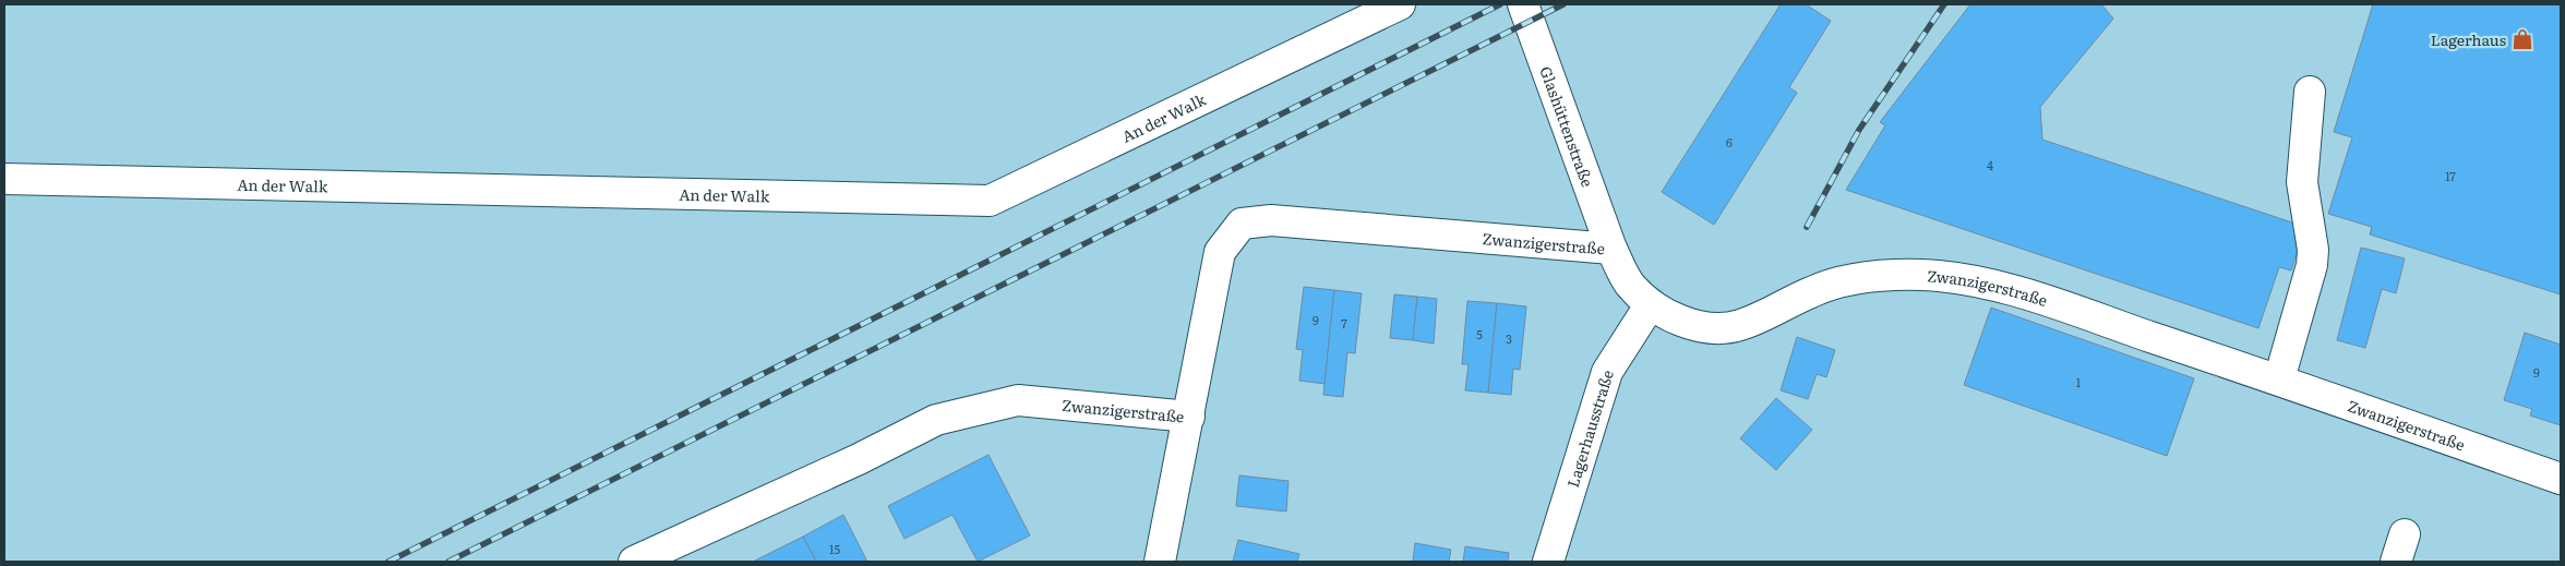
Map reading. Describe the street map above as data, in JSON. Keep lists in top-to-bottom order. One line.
{"streets":{"street":["An der Walk","Glashüttenstraße","Zwanzigerstraße","Lagerhausstraße"]},"crossings":[["Glashüttenstraße","Zwanzigerstraße"],["Zwanzigerstraße","Lagerhausstraße"]],"places":{"shop":["Lagerhaus"]},"house_numbers":["6","4","17","9","7","5","3","9","1","15"]}
